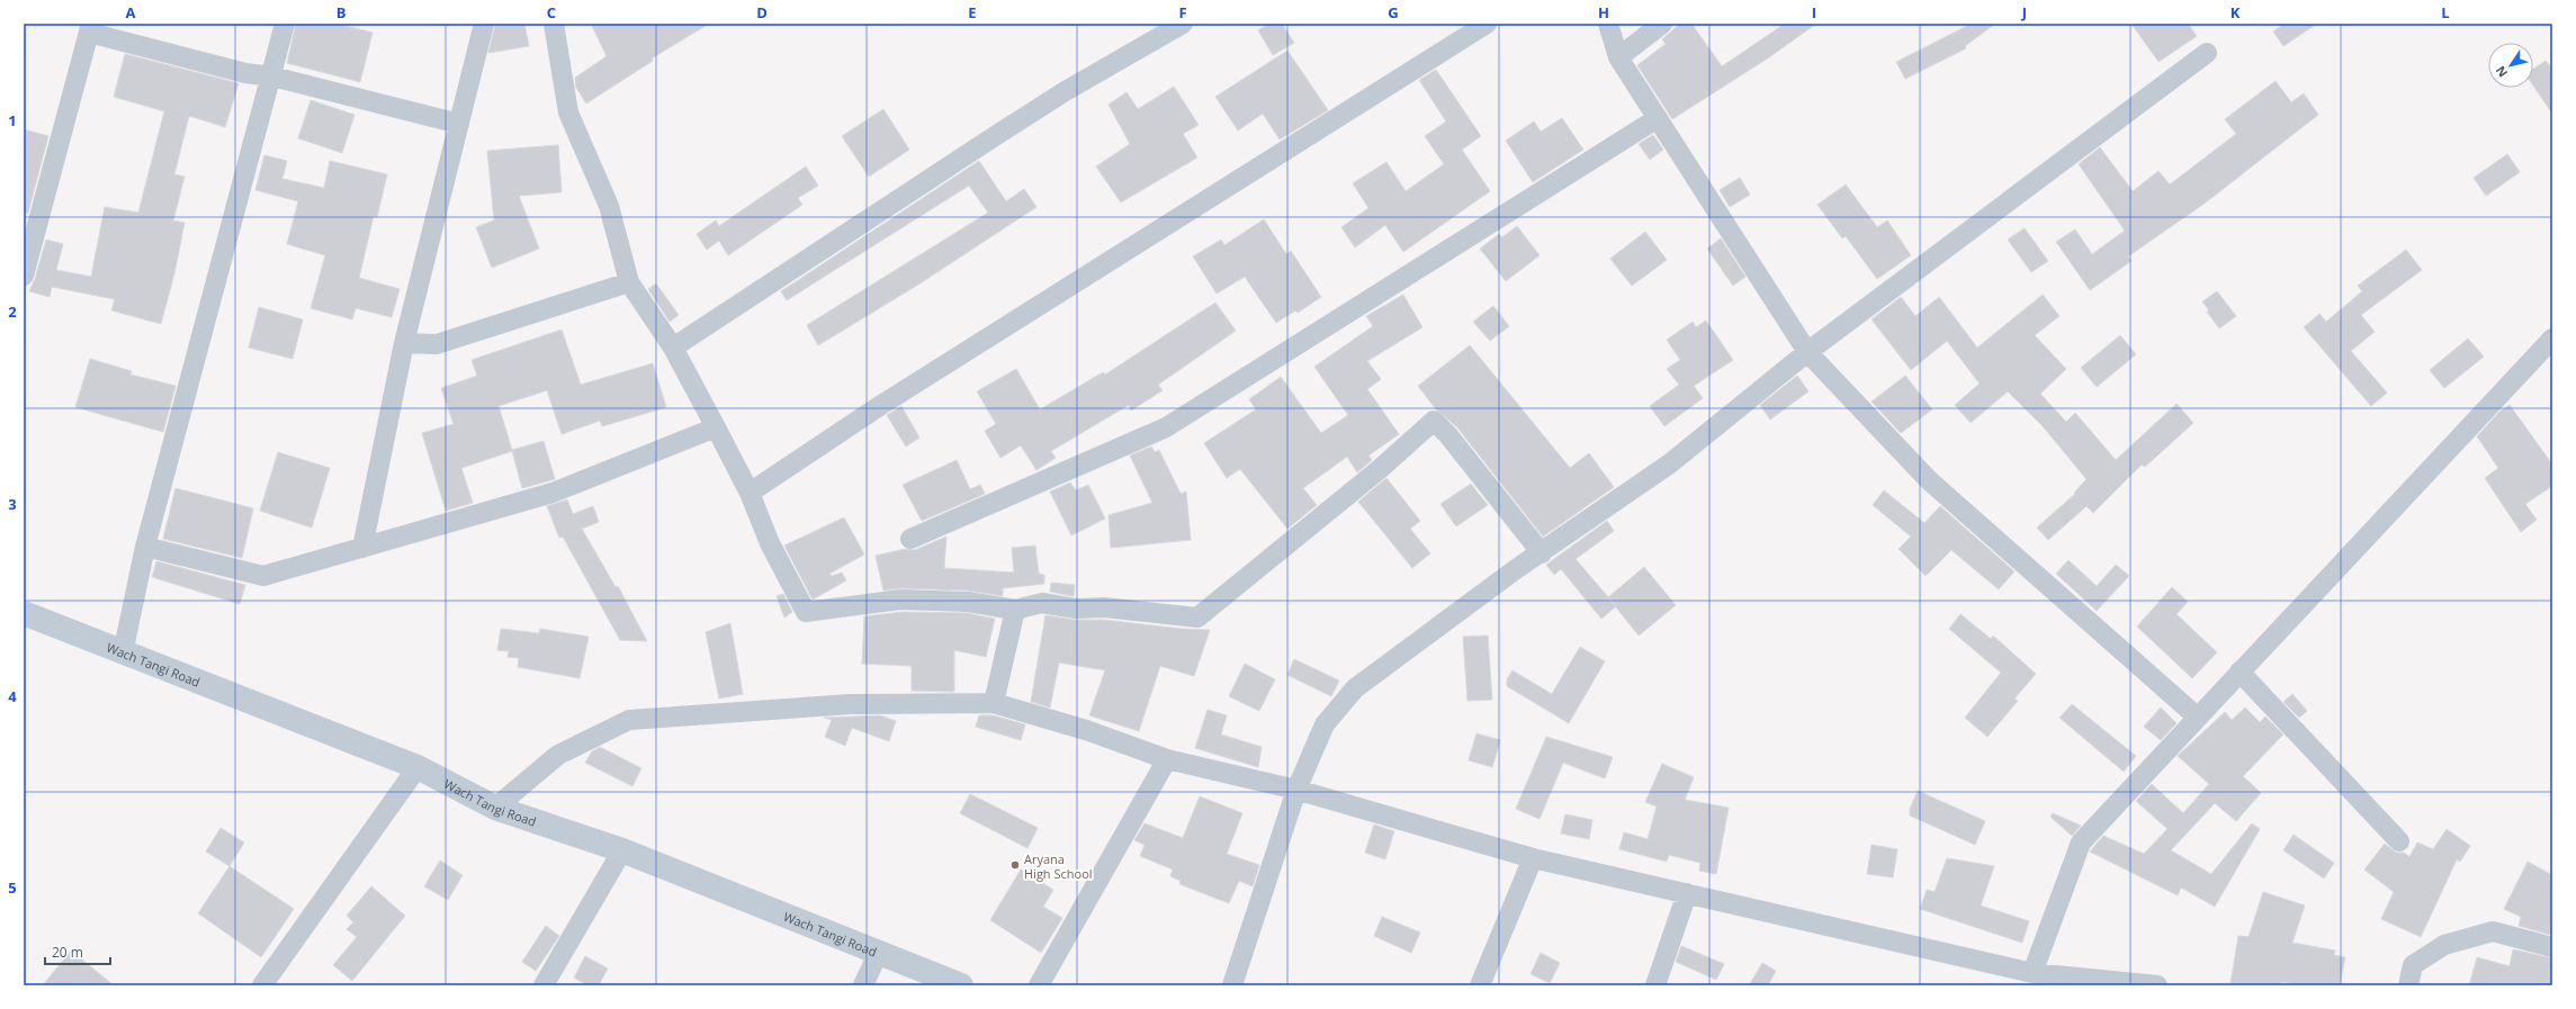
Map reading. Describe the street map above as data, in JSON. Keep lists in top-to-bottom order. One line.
{"streets":{"main road":["Wach Tangi Road"]},"places":["Aryana High School"],"scale_bar":"20 m","north":"bottom left","grid":{"columns":["A","B","C","D","E","F","G","H","I","J","K","L"],"rows":["1","2","3","4","5"]}}
